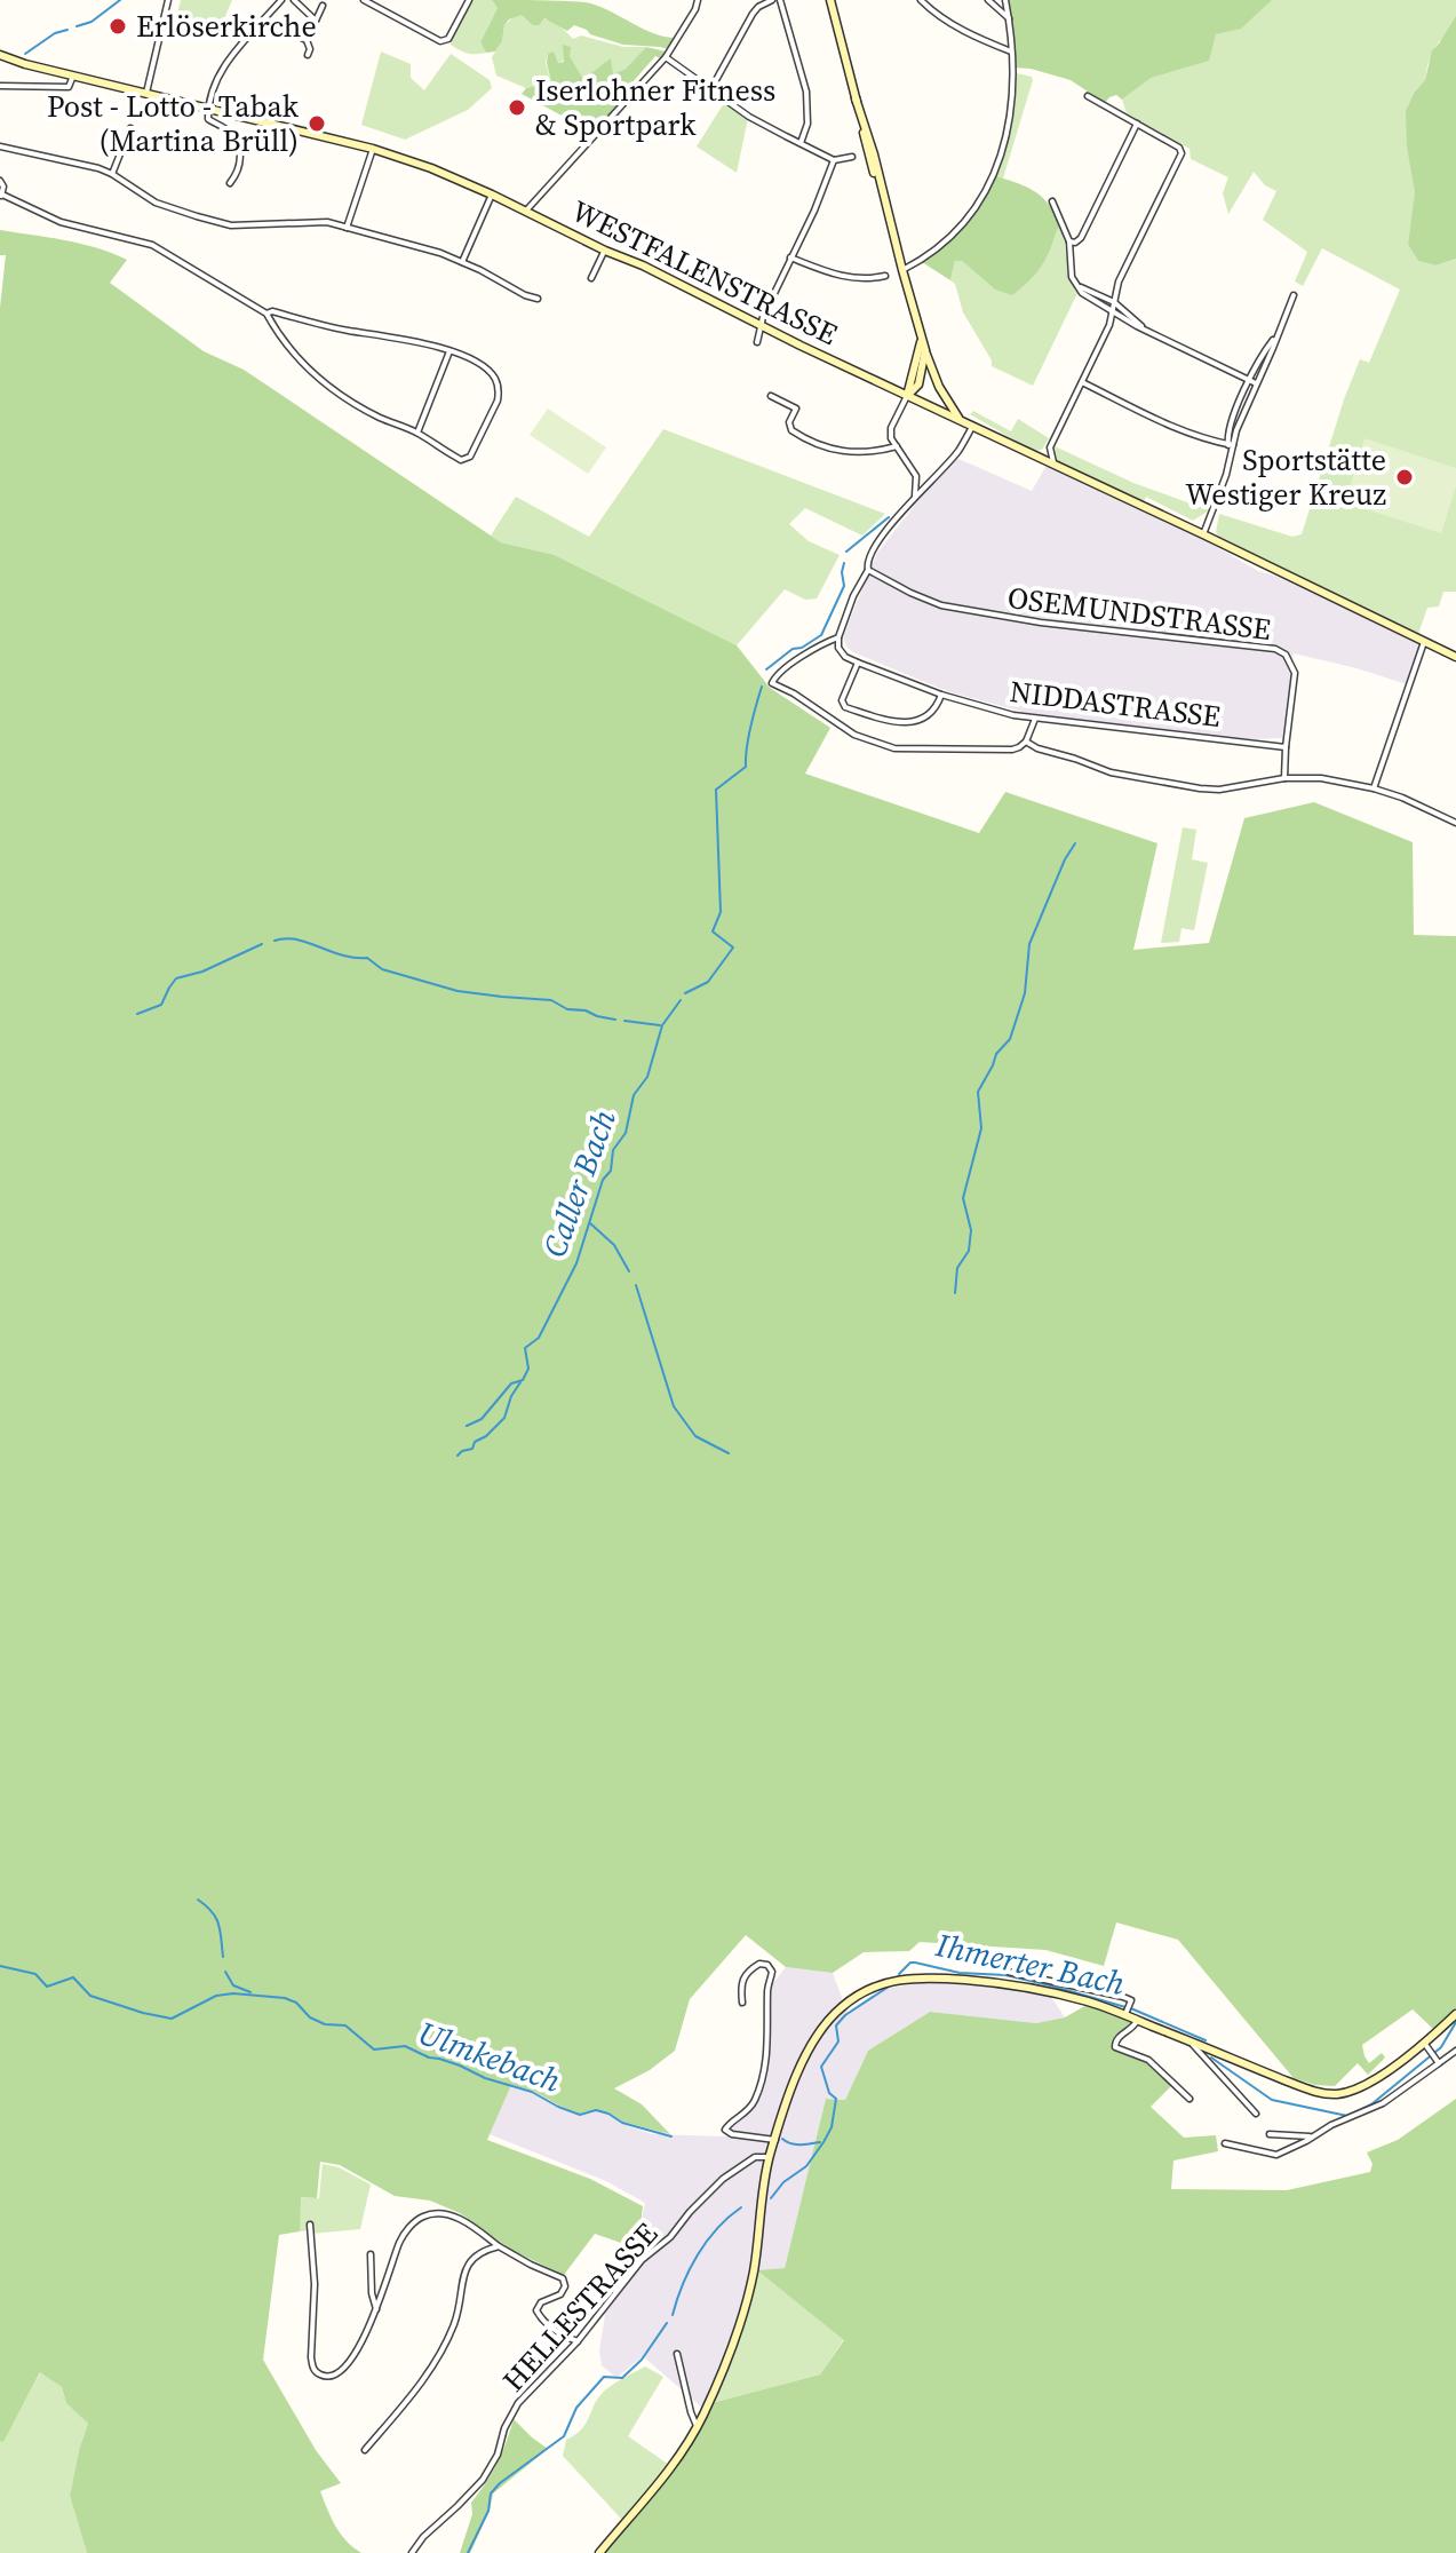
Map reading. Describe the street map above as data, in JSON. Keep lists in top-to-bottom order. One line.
{"streets":{"main road":["WESTFALENSTRASSE"],"street":["OSEMUNDSTRASSE","NIDDASTRASSE","HELLESTRASSE"]},"crossings":[["OSEMUNDSTRASSE","NIDDASTRASSE"]],"water":["Caller Bach","Ihmerter Bach","Ulmkebach"],"places":["Erlöserkirche","Iserlohner Fitness & Sportpark","Post - Lotto - Tabak (Martina Brüll)","Sportstätte Westiger Kreuz"]}
